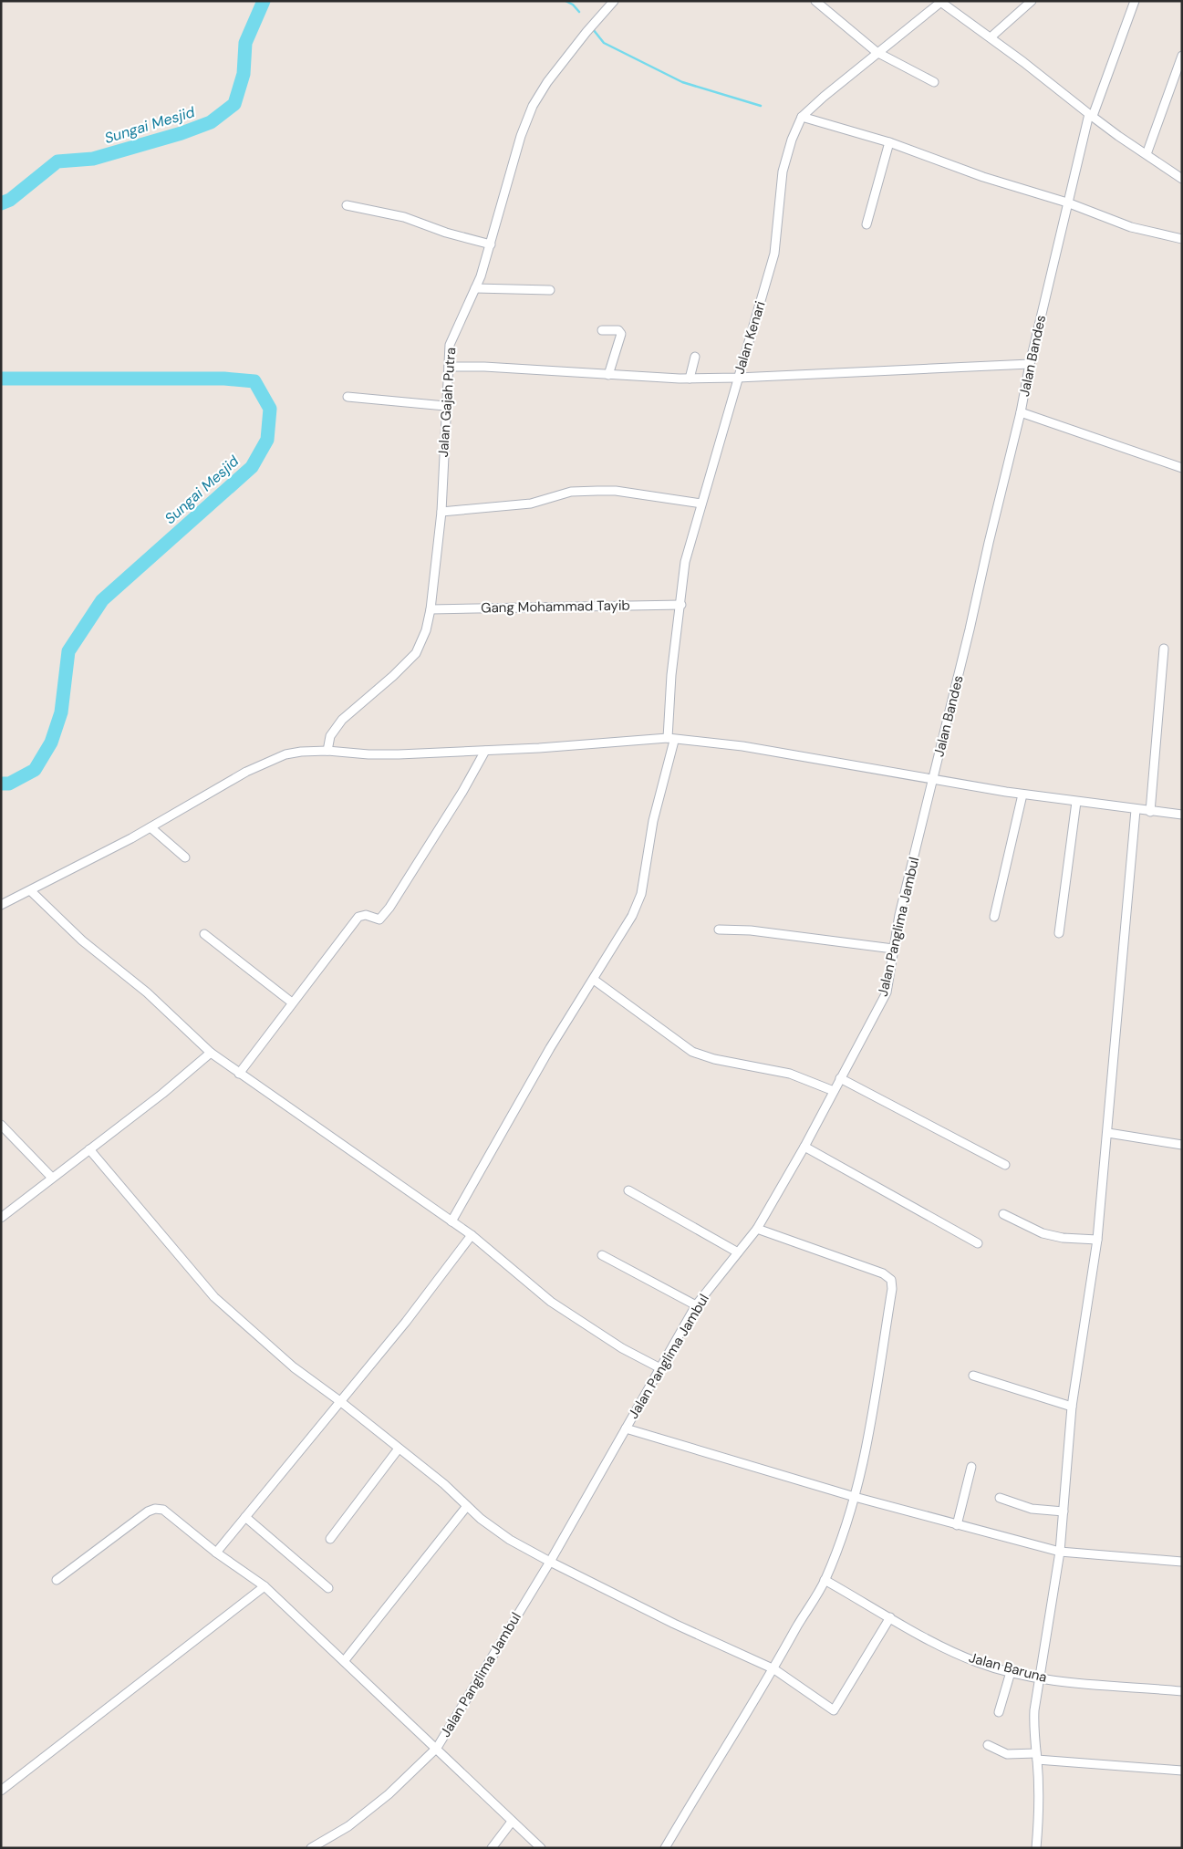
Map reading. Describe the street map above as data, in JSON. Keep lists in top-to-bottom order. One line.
{"streets":{"street":["Jalan Kenari","Jalan Bandes","Jalan Gajah Putra","Gang Mohammad Tayib","Jalan Panglima Jambul","Jalan Baruna"]},"crossings":[["Jalan Kenari","Gang Mohammad Tayib"],["Jalan Bandes","Jalan Panglima Jambul"],["Jalan Gajah Putra","Gang Mohammad Tayib"]],"water":["Sungai Mesjid"]}
